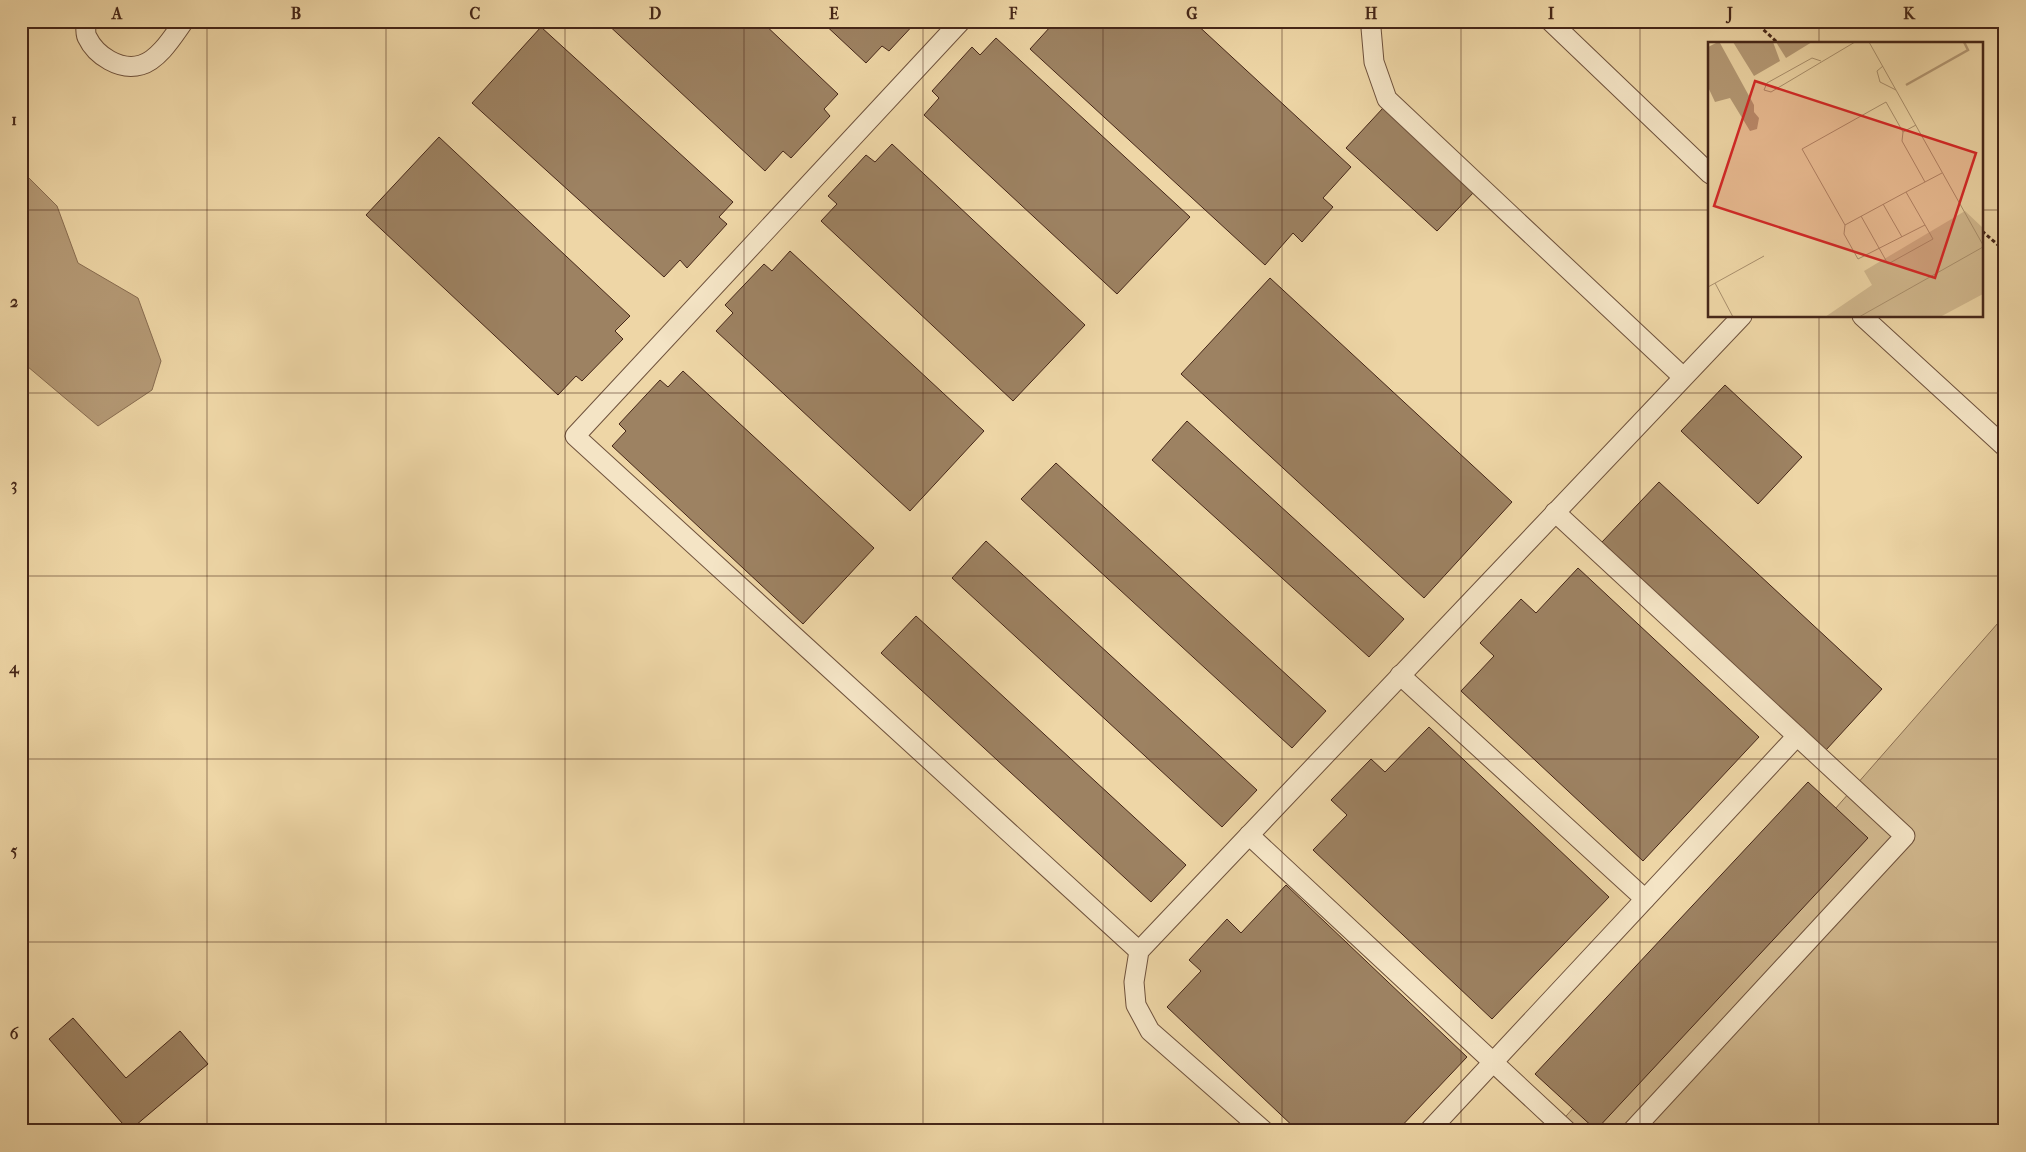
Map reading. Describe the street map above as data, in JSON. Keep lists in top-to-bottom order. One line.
{"grid":{"columns":["A","B","C","D","E","F","G","H","I","J","K"],"rows":["1","2","3","4","5","6"]}}
